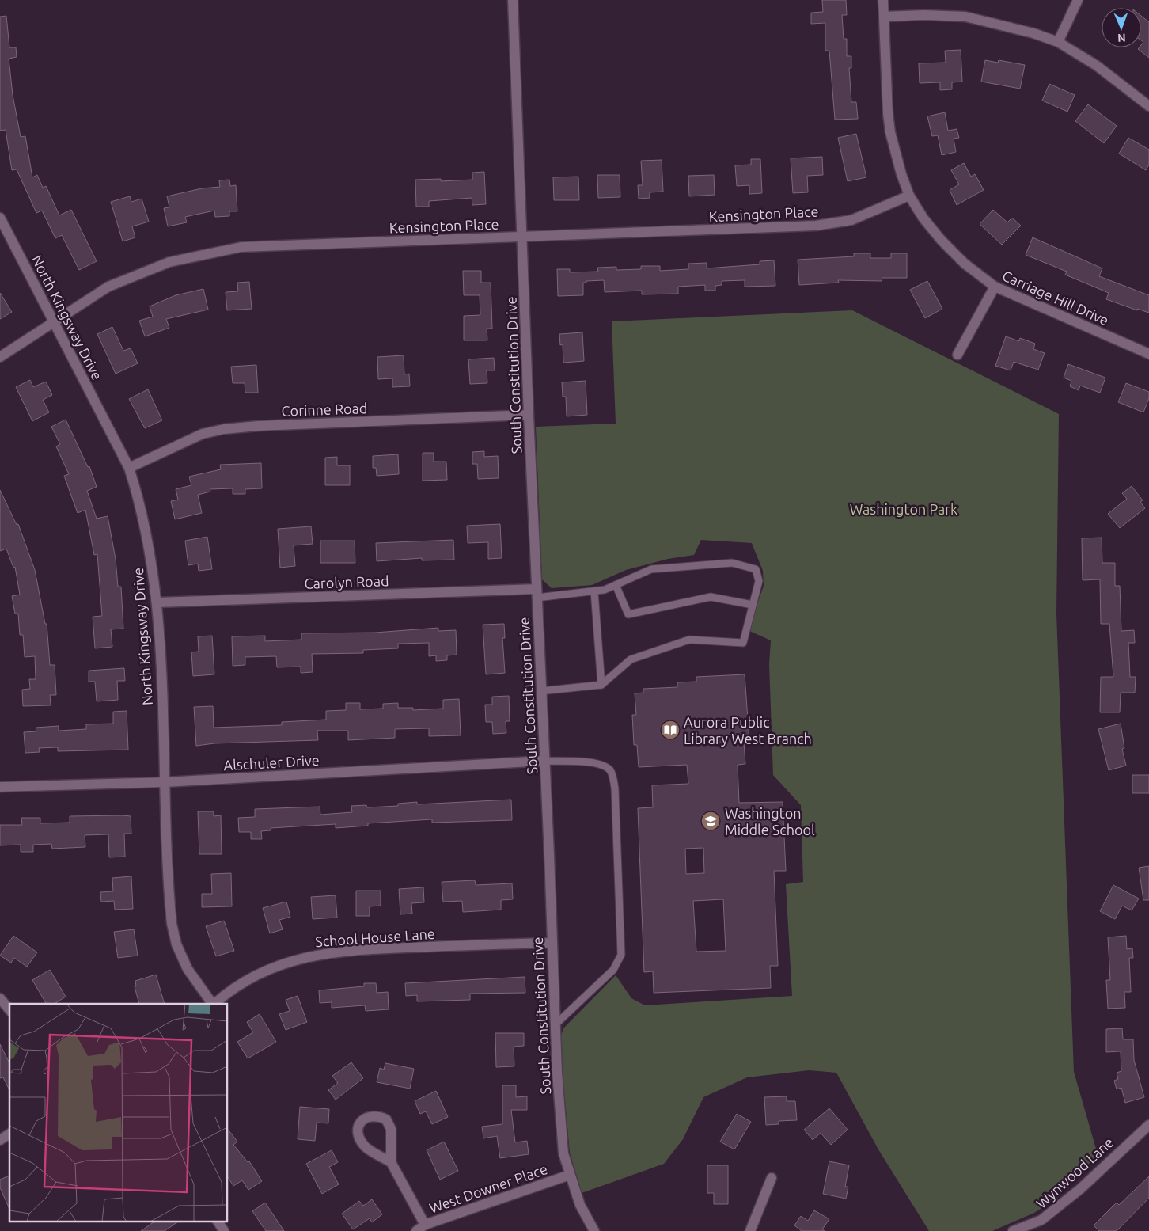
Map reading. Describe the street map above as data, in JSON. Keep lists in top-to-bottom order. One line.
{"streets":{"street":["Kensington Place","Carriage Hill Drive","North Kingsway Drive","South Constitution Drive","Corinne Road","Carolyn Road","Alschuler Drive","School House Lane","Wynwood Lane","West Downer Place"]},"crossings":[["Kensington Place","Carriage Hill Drive"],["Kensington Place","North Kingsway Drive"],["Kensington Place","South Constitution Drive"],["North Kingsway Drive","Corinne Road"],["North Kingsway Drive","Carolyn Road"],["North Kingsway Drive","Alschuler Drive"],["South Constitution Drive","Corinne Road"],["South Constitution Drive","Carolyn Road"],["South Constitution Drive","Alschuler Drive"],["South Constitution Drive","School House Lane"],["South Constitution Drive","West Downer Place"]],"parks":["Washington Park"],"places":{"library":["Aurora Public Library West Branch"],"school or university":["Washington Middle School"]},"north":"bottom"}
